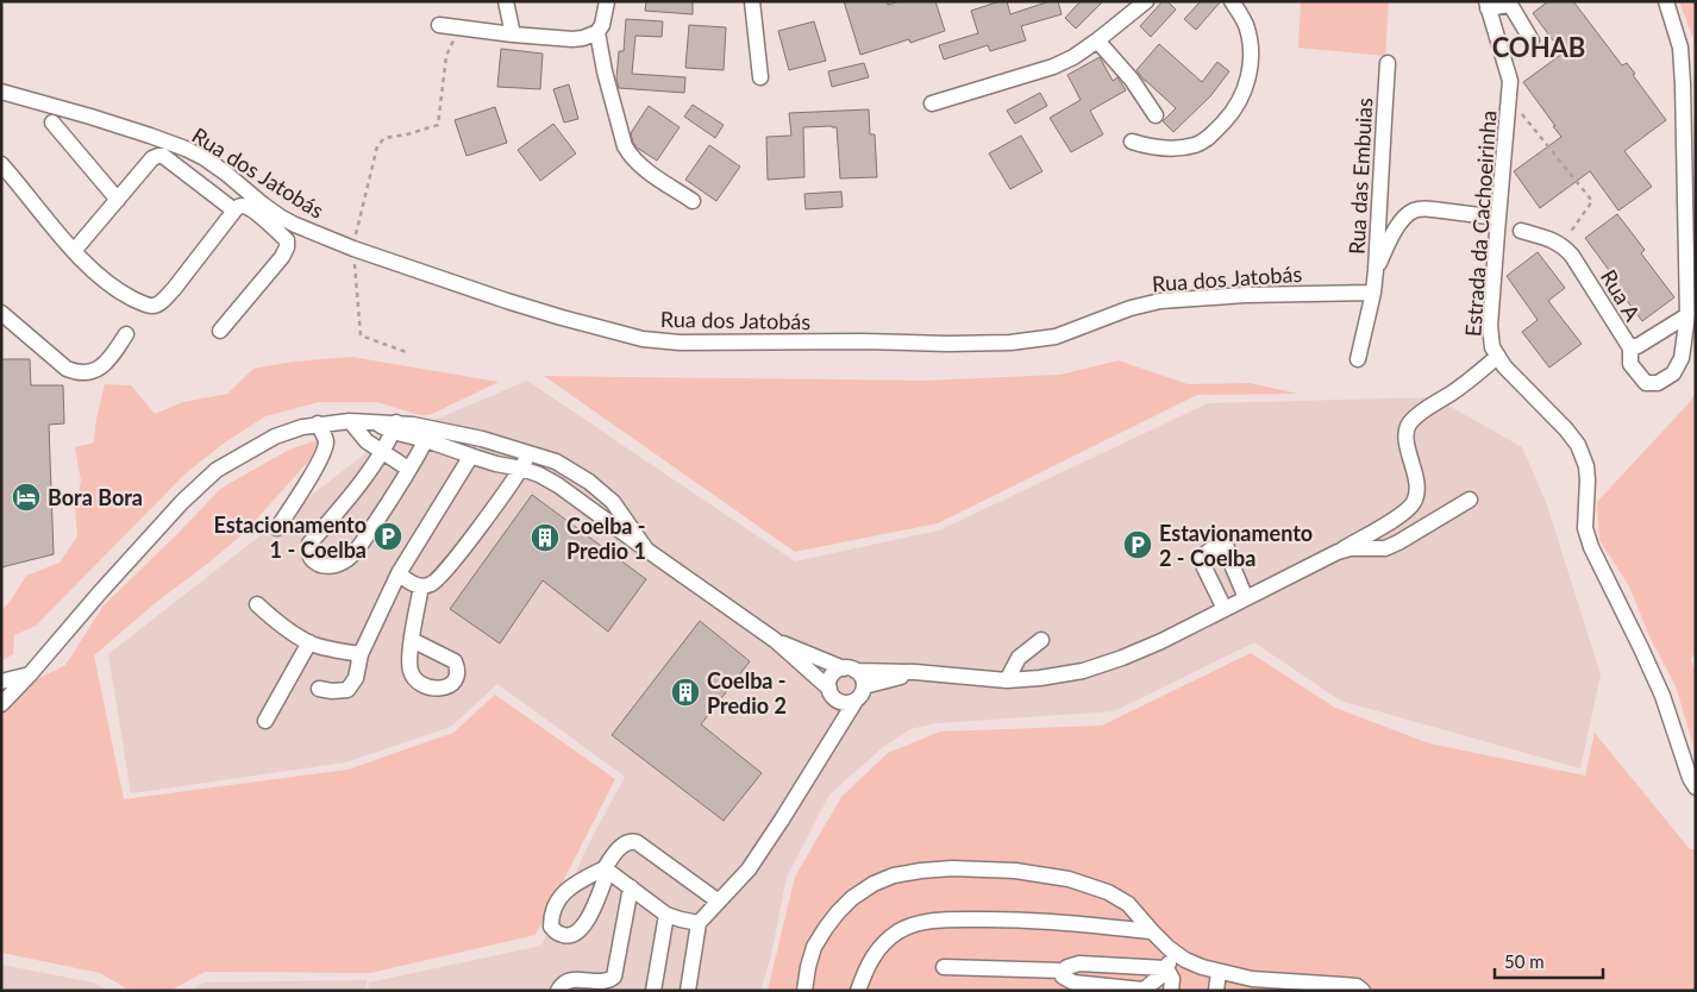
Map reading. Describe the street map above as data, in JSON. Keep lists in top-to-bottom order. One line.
{"streets":{"street":["Rua dos Jatobás","Rua das Embuias","Estrada da Cachoeirinha","Rua A"]},"crossings":[["Rua dos Jatobás","Rua das Embuias"]],"districts":["COHAB"],"places":{"hotel":["Bora Bora"],"parking":["Estacionamento 1 - Coelba","Estavionamento 2 - Coelba"],"building":["Coelba - Predio 1","Coelba - Predio 2"]},"scale_bar":"50 m"}
